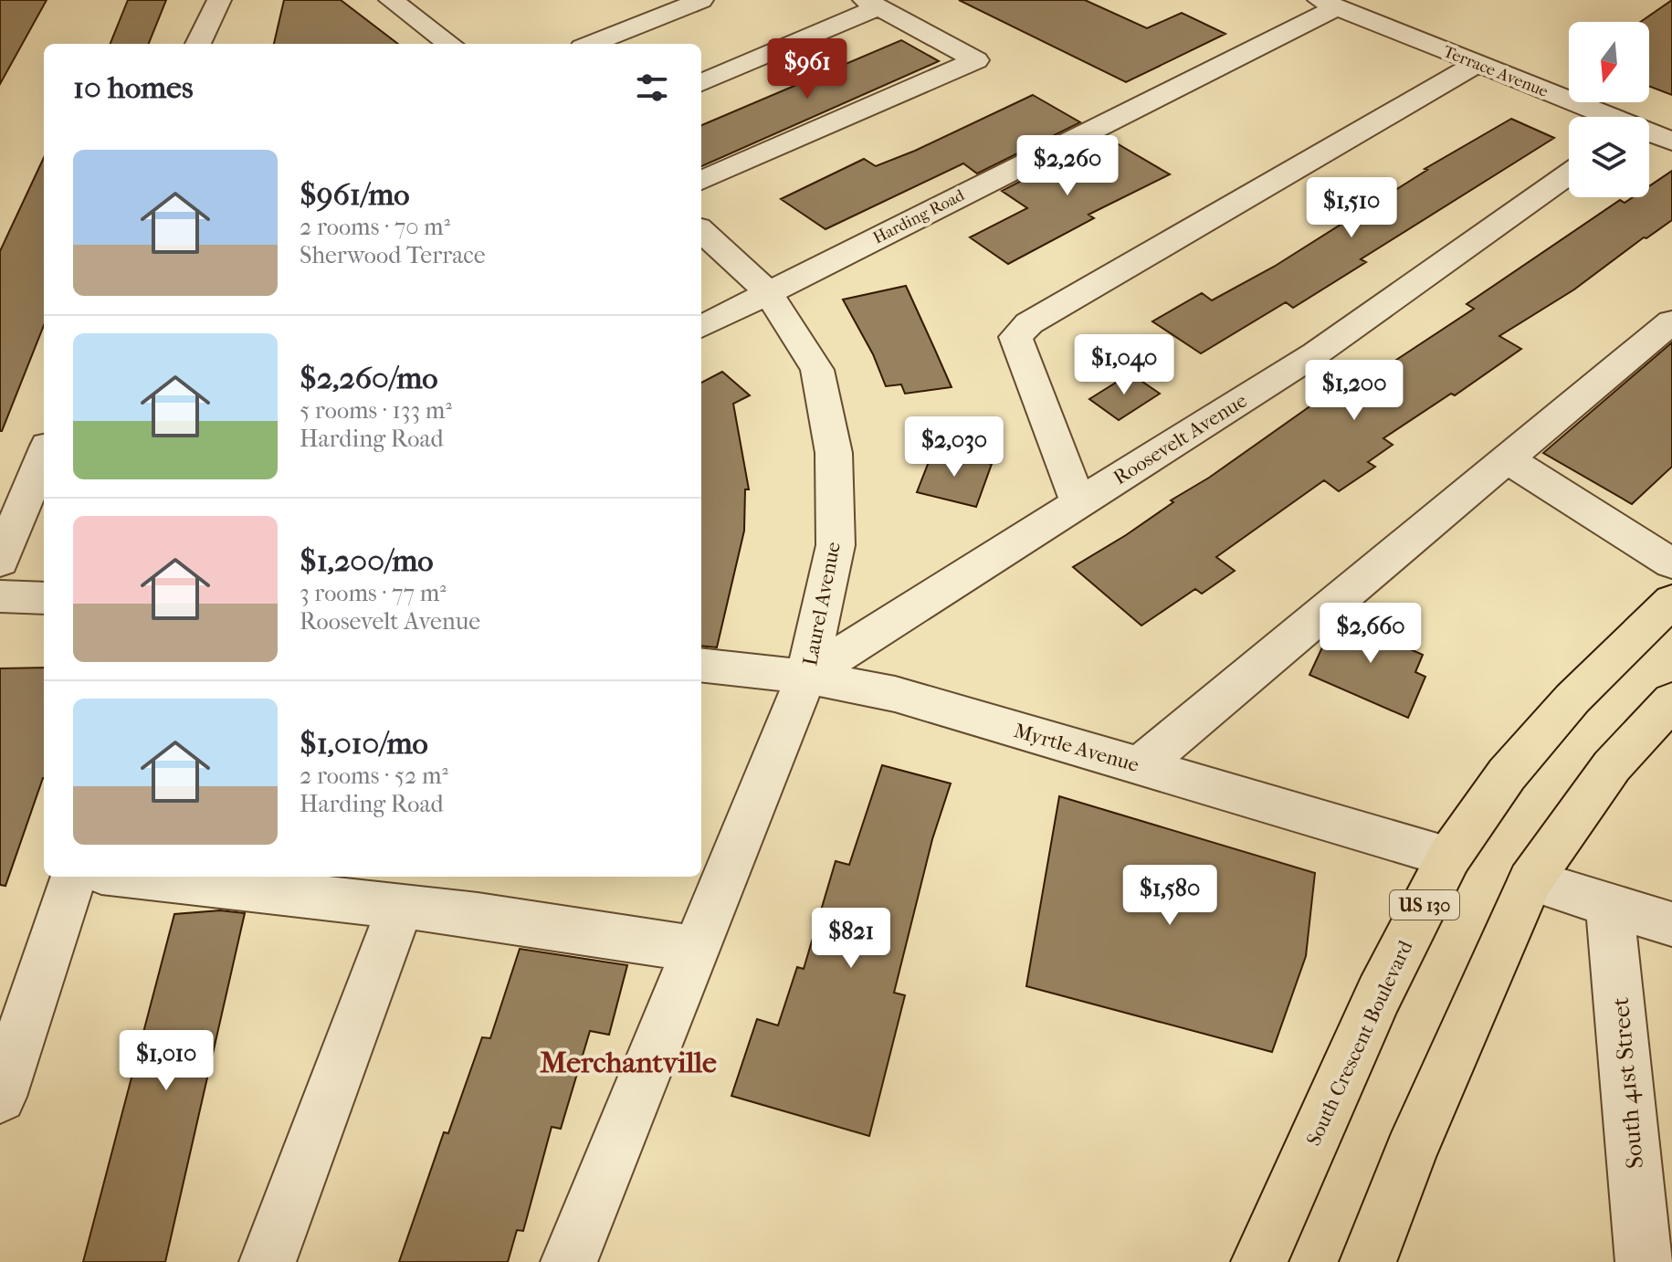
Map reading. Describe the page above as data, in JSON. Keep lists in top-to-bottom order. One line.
{"streets":{"highway":["US 130","South Crescent Boulevard"],"street":["Terrace Avenue","Harding Road","Roosevelt Avenue","Laurel Avenue","Myrtle Avenue","South 41st Street"]},"crossings":[["Terrace Avenue","Harding Road"],["Harding Road","Laurel Avenue"],["Roosevelt Avenue","Laurel Avenue"],["Roosevelt Avenue","Myrtle Avenue"],["Laurel Avenue","Myrtle Avenue"],["Myrtle Avenue","South Crescent Boulevard"]],"districts":["Merchantville"],"north":"bottom","page":{"price":["$961","$2,260","$1,510","$1,040","$1,200","$2,030","$2,660","$1,580","$821","$1,010"],"heading":"10 homes","list":[{"name":"$961/mo","note":"2 rooms · 70 m² · Sherwood Terrace"},{"name":"$2,260/mo","note":"5 rooms · 133 m² · Harding Road"},{"name":"$1,200/mo","note":"3 rooms · 77 m² · Roosevelt Avenue"},{"name":"$1,010/mo","note":"2 rooms · 52 m² · Harding Road"}]}}
